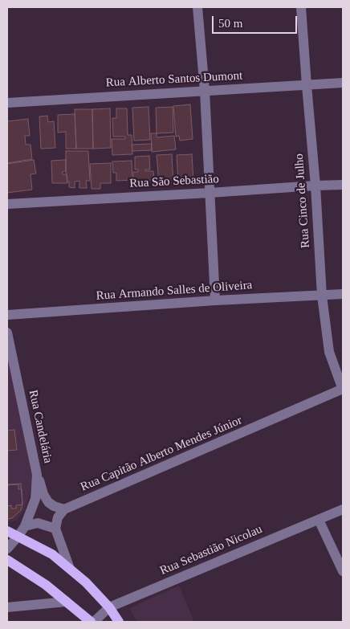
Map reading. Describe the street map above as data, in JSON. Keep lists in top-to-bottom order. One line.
{"streets":{"street":["Rua Alberto Santos Dumont","Rua São Sebastião","Rua Cinco de Julho","Rua Armando Salles de Oliveira","Rua Candelária","Rua Capitão Alberto Mendes Júnior","Rua Sebastião Nicolau"]},"crossings":[["Rua Alberto Santos Dumont","Rua Cinco de Julho"],["Rua São Sebastião","Rua Cinco de Julho"],["Rua Cinco de Julho","Rua Armando Salles de Oliveira"],["Rua Cinco de Julho","Rua Capitão Alberto Mendes Júnior"]],"scale_bar":"50 m"}
